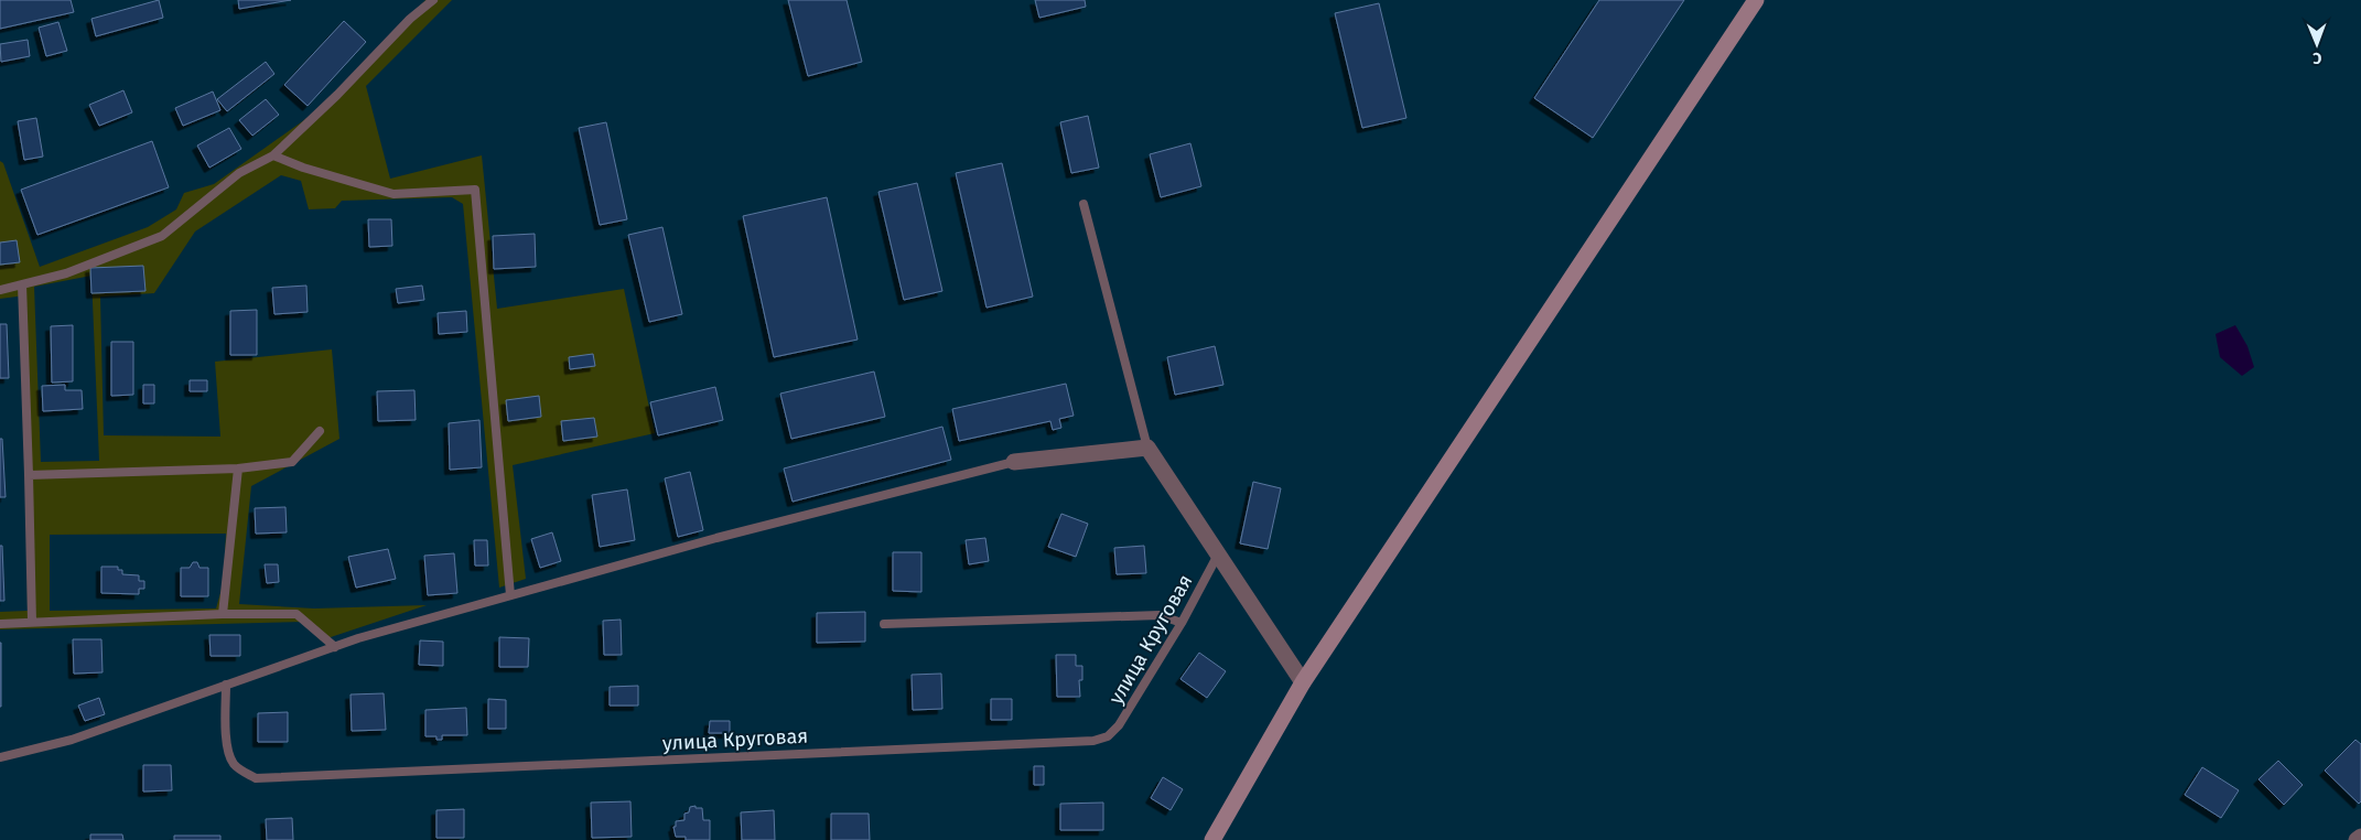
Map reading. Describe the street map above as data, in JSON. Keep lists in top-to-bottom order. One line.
{"streets":{"lane":["улица Круговая"]},"north":"bottom"}
